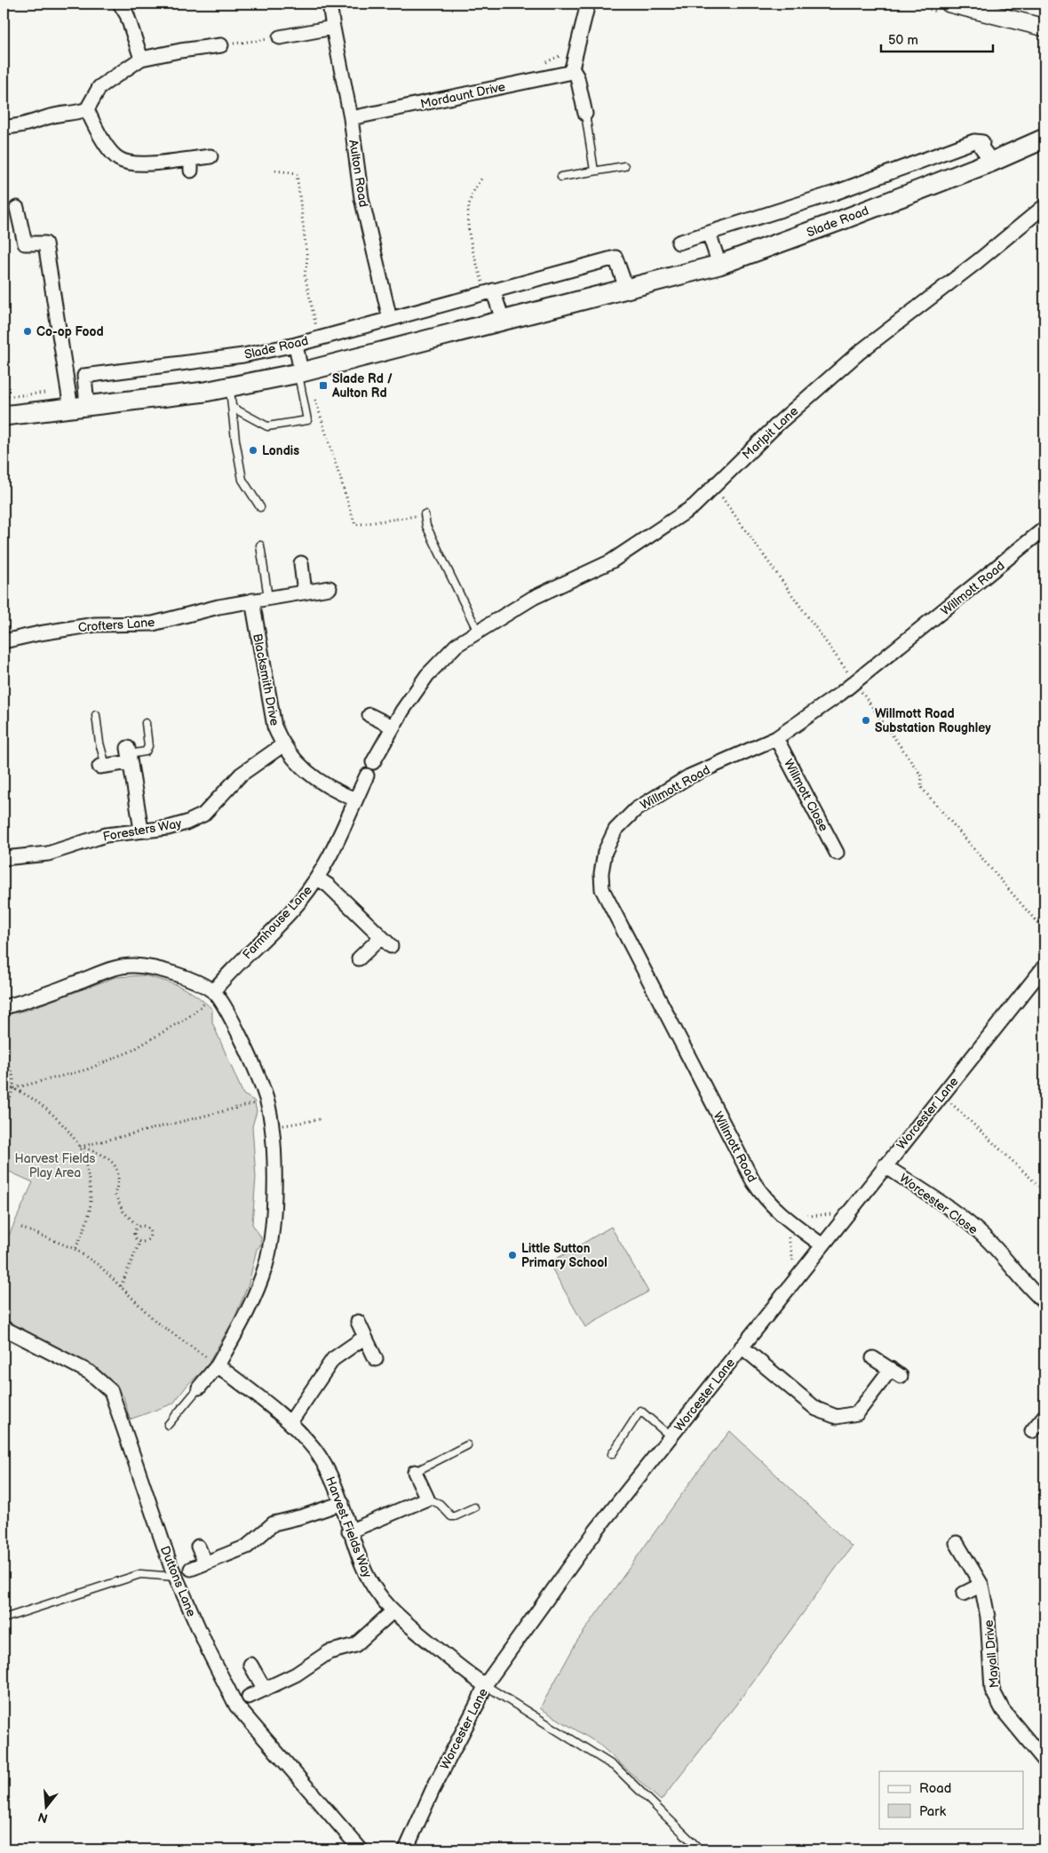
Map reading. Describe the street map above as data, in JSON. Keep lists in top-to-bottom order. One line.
{"streets":{"main road":["Slade Road"],"street":["Mordaunt Drive","Aulton Road","Marlpit Lane","Willmott Road","Crofters Lane","Blacksmith Drive","Willmott Close","Foresters Way","Farmhouse Lane","Worcester Lane","Worcester Close","Harvest Fields Way","Duttons Lane","Mayall Drive"]},"crossings":[["Mordaunt Drive","Aulton Road"],["Aulton Road","Slade Road"],["Willmott Road","Willmott Close"],["Willmott Road","Worcester Lane"],["Crofters Lane","Blacksmith Drive"],["Blacksmith Drive","Foresters Way"],["Blacksmith Drive","Farmhouse Lane"],["Worcester Lane","Worcester Close"],["Worcester Lane","Harvest Fields Way"]],"parks":["Harvest Fields Play Area"],"places":{"other":["Co-op Food","Londis","Willmott Road Substation Roughley","Little Sutton Primary School"],"transit":["Slade Rd / Aulton Rd"]},"legend":["Road","Park"],"scale_bar":"50 m","north":"bottom"}
